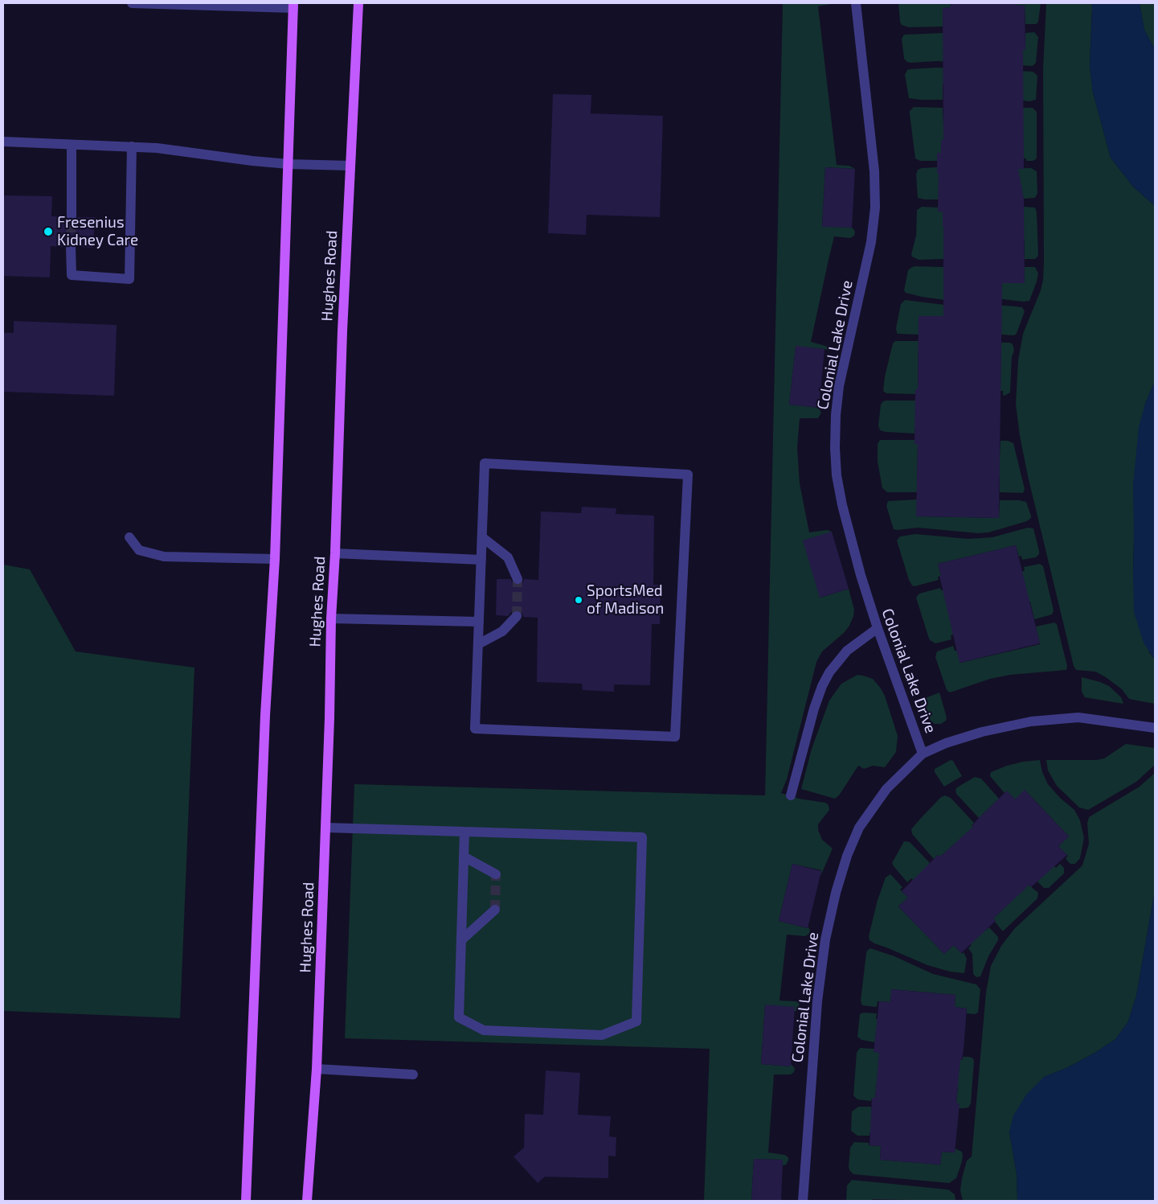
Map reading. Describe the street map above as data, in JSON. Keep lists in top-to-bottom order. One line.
{"streets":{"main road":["Hughes Road"],"lane":["Colonial Lake Drive"]},"places":["Fresenius Kidney Care","SportsMed of Madison"]}
